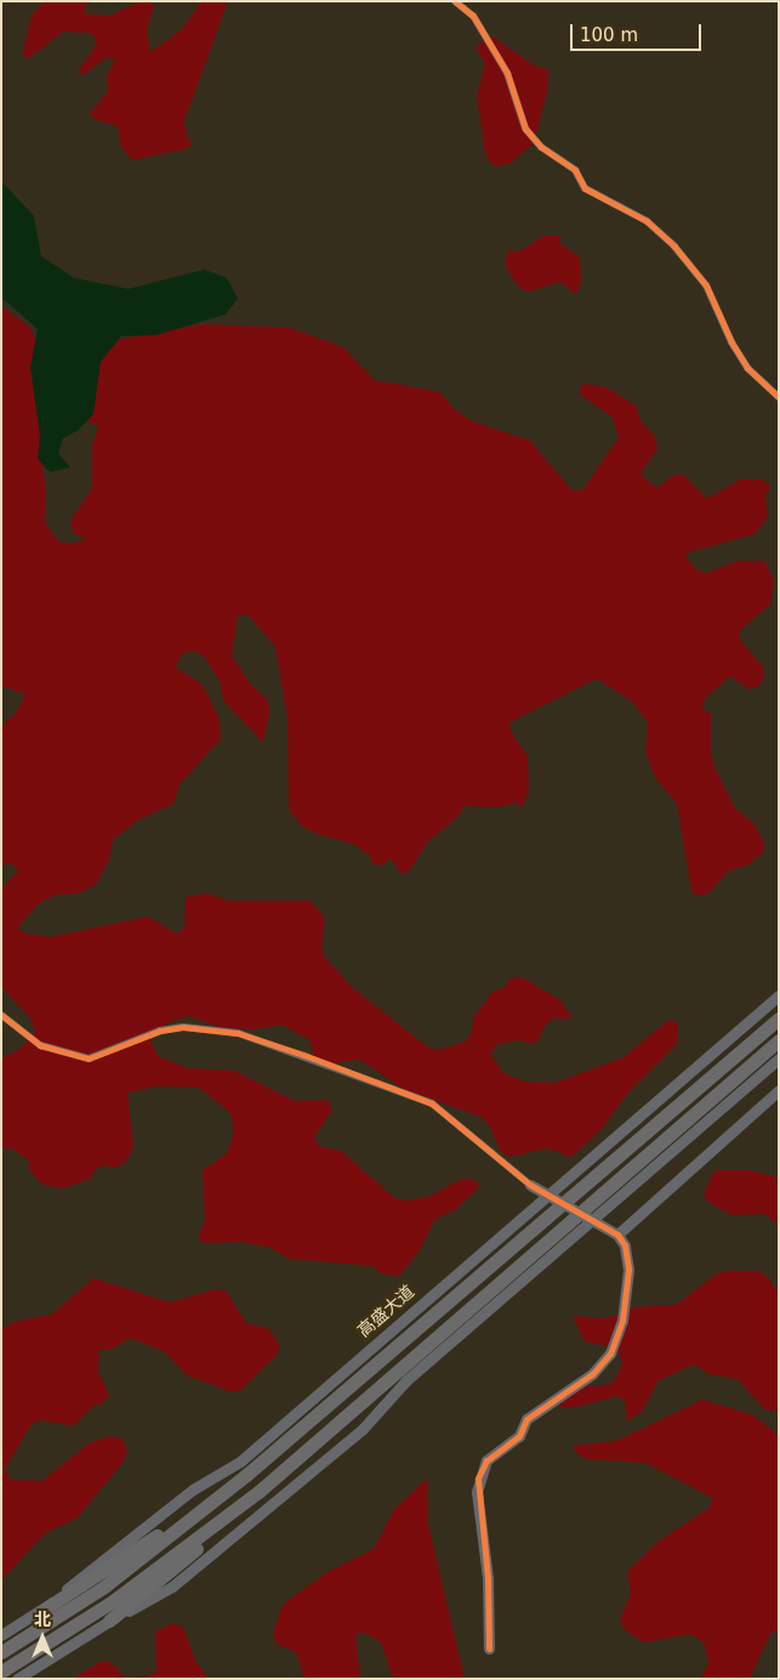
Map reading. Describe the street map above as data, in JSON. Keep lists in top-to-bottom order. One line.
{"streets":{"highway":["高盛大道"]},"scale_bar":"100 m","north":"top"}
